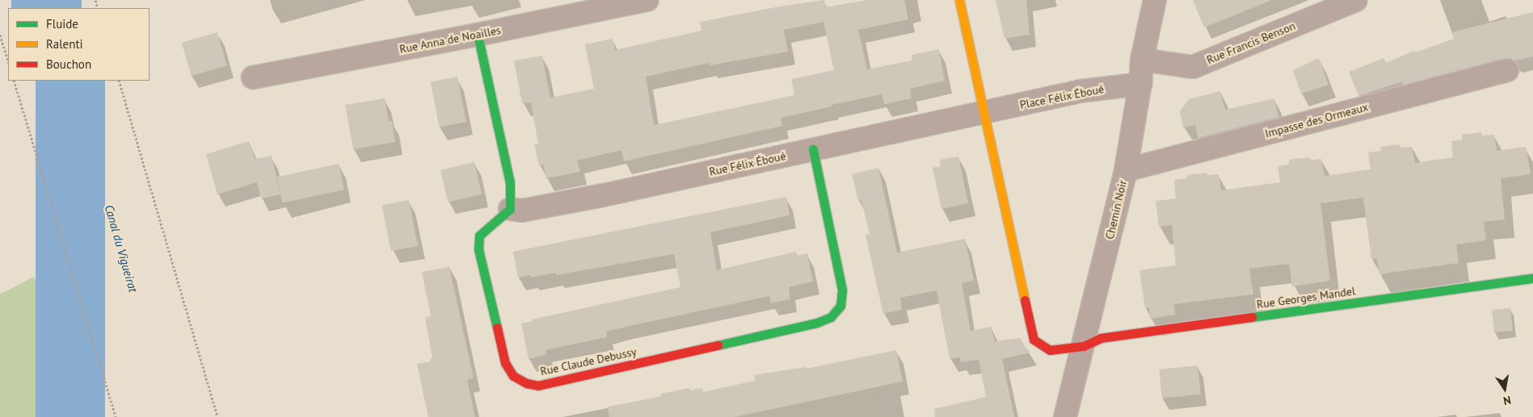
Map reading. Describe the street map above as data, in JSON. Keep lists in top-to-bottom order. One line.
{"streets":{"street":["Rue Anna de Noailles","Rue Francis Benson","Place Félix Éboué","Impasse des Ormeaux","Rue Félix Éboué","Chemin Noir","Rue Georges Mandel","Rue Claude Debussy"]},"crossings":[["Rue Francis Benson","Chemin Noir"],["Place Félix Éboué","Rue Félix Éboué"],["Place Félix Éboué","Chemin Noir"],["Place Félix Éboué","Rue Georges Mandel"],["Impasse des Ormeaux","Chemin Noir"],["Rue Félix Éboué","Rue Georges Mandel"],["Rue Félix Éboué","Rue Claude Debussy"],["Chemin Noir","Rue Georges Mandel"]],"water":["Canal du Vigueirat"],"legend":["Fluide","Ralenti","Bouchon"],"north":"bottom"}
